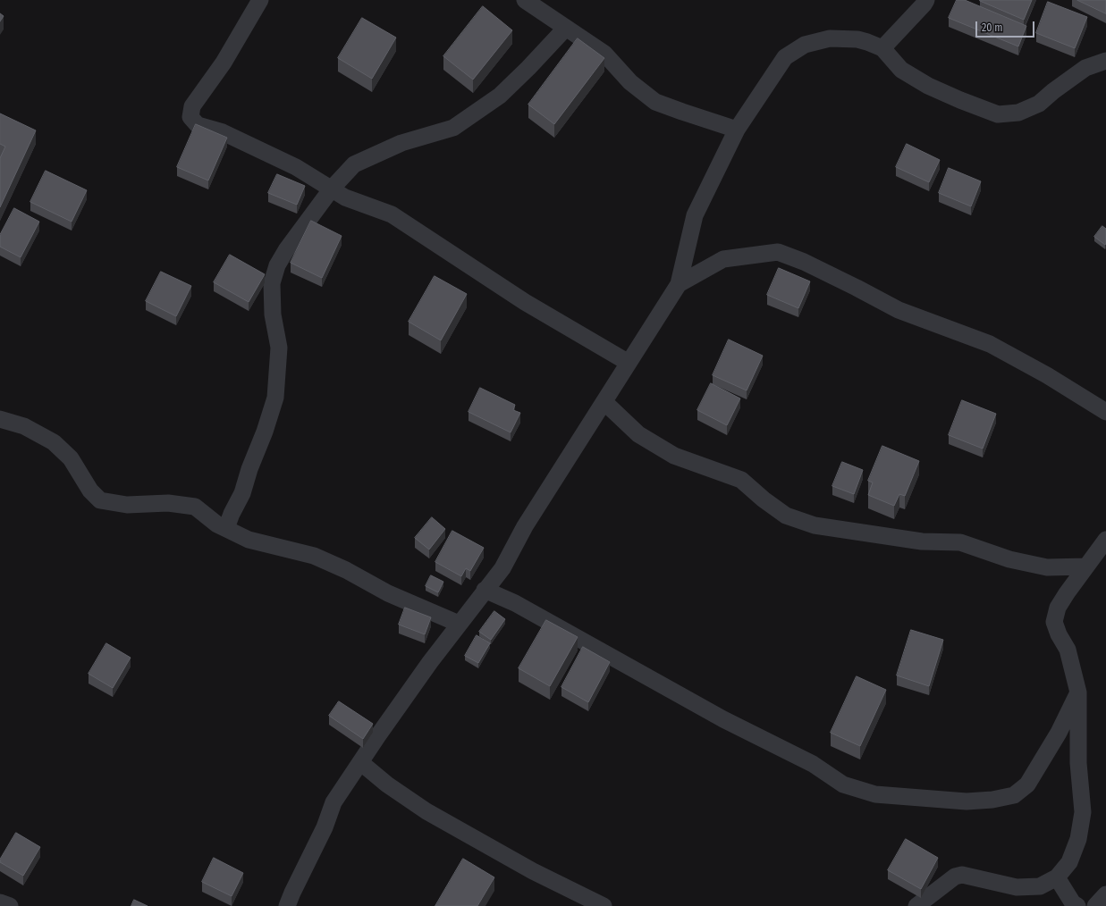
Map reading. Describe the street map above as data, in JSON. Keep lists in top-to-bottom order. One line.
{"scale_bar":"20 m"}
